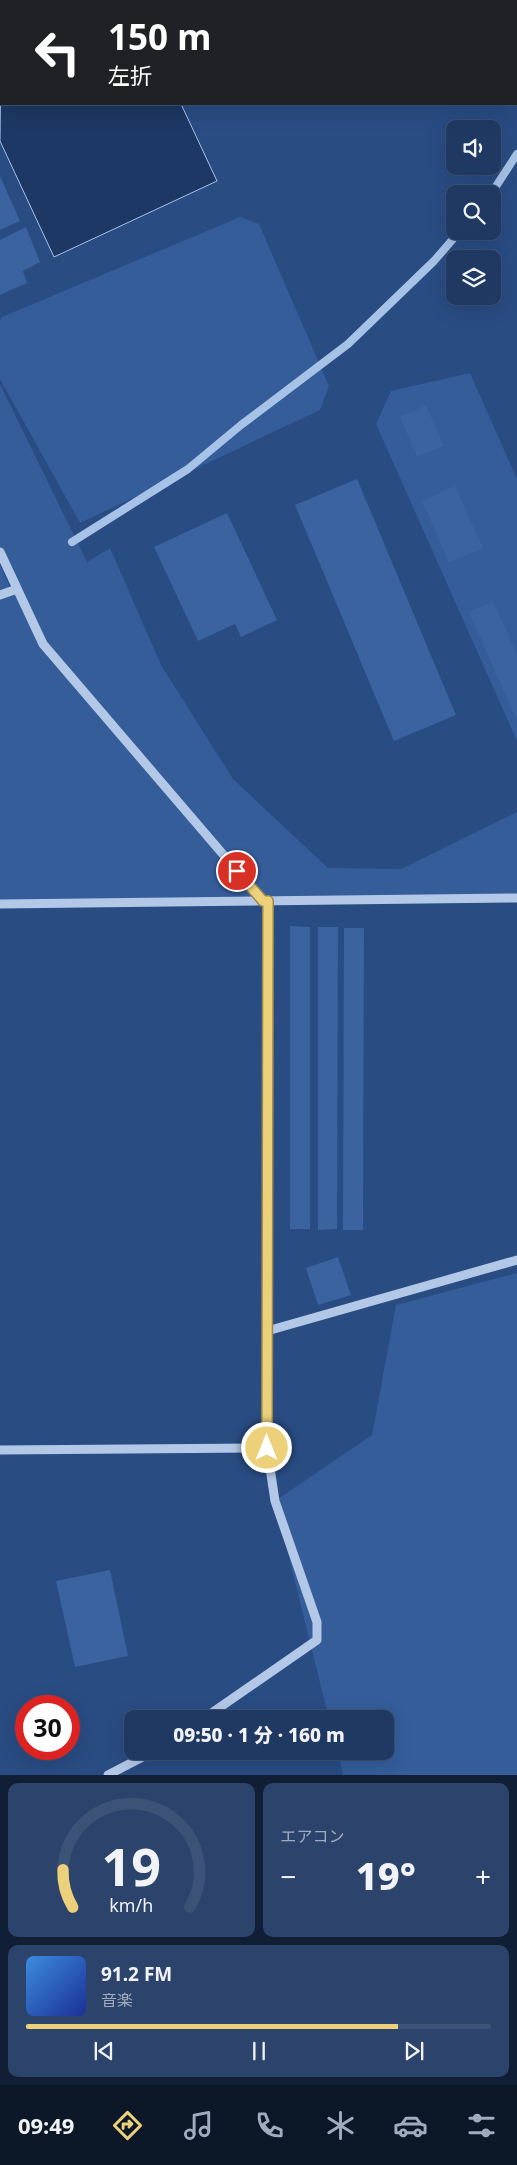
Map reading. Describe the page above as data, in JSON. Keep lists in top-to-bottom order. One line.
{"page":{"turn":["150 m","左折"],"limit":"30","trip":"09:50 · 1 分 · 160 m","tile":"エアコン","heat":["−","19°","+"],"song":["91.2 FM","音楽"],"tabs":"09:49","gauge":["19","km/h"]}}
